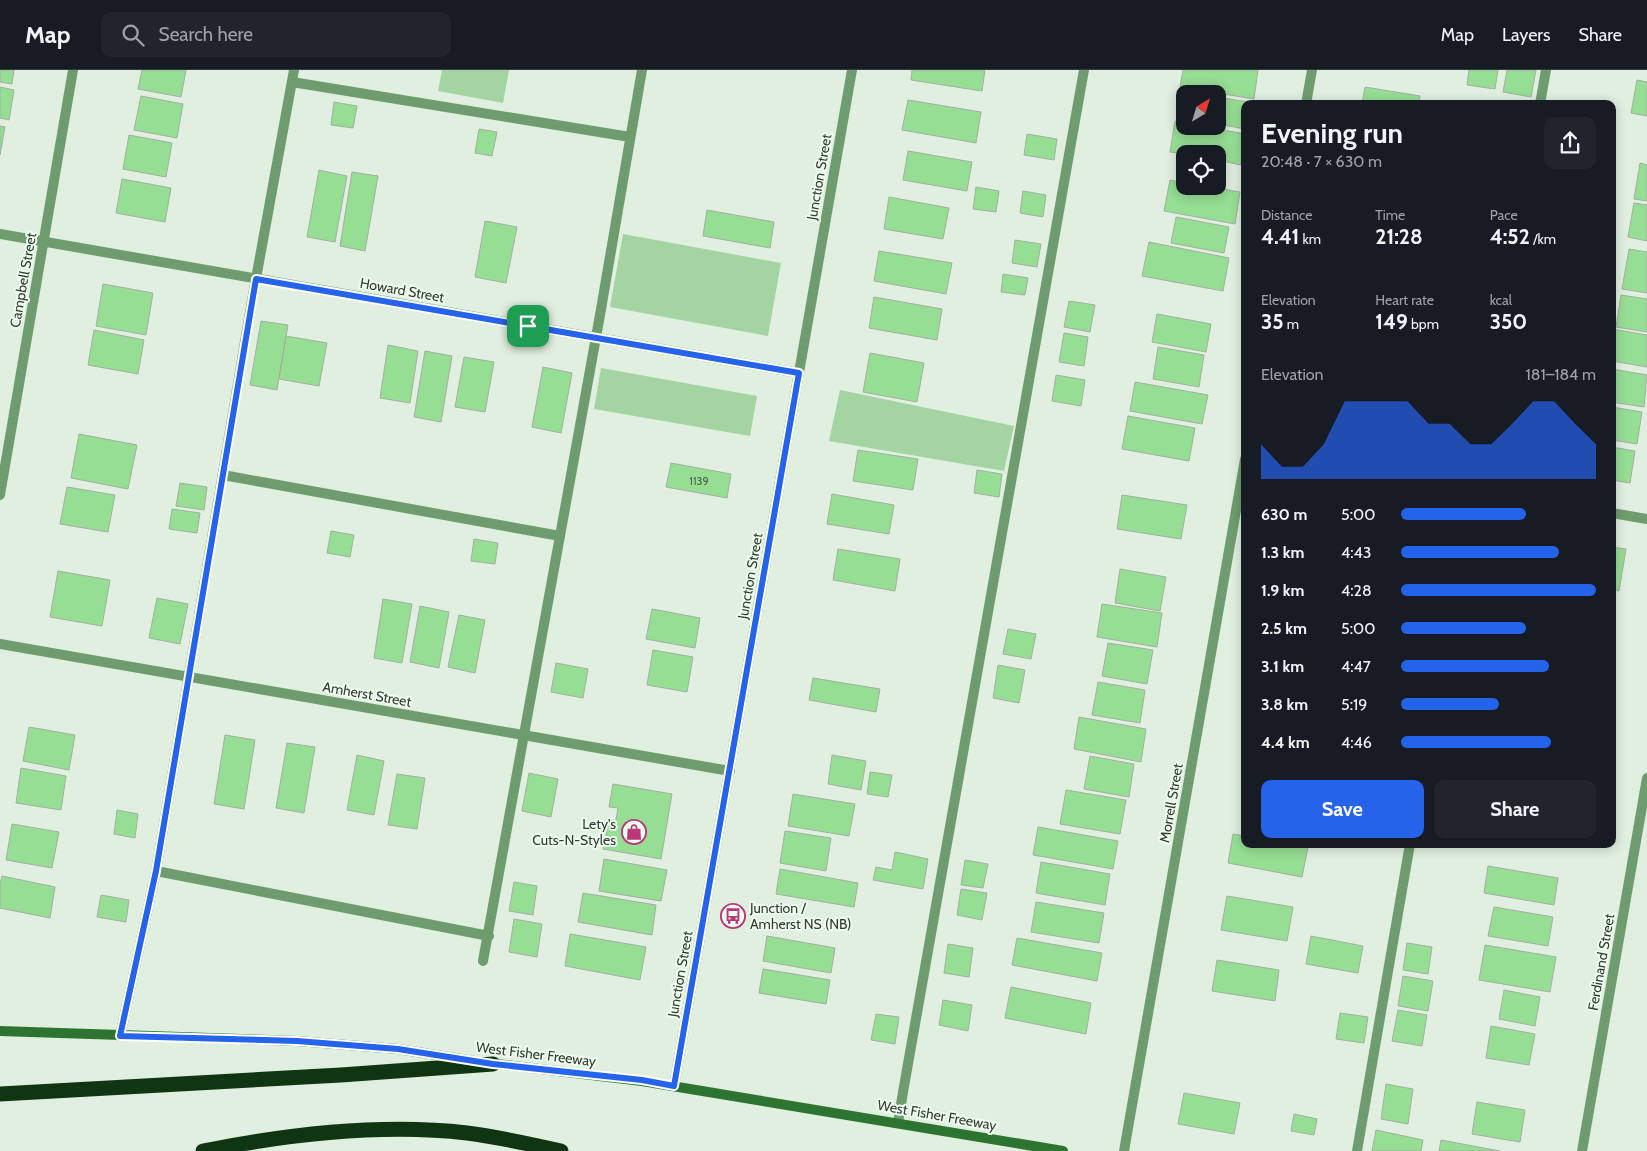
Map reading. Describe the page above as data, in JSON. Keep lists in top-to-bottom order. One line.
{"streets":{"main road":["West Fisher Freeway"],"street":["Junction Street","Campbell Street","Howard Street","Amherst Street","Morrell Street","Ferdinand Street"]},"crossings":[["Junction Street","Howard Street"],["Junction Street","Amherst Street"],["Junction Street","West Fisher Freeway"],["Campbell Street","Howard Street"]],"places":{"shop":["Lety's Cuts-N-Styles"],"bus stop":["Junction / Amherst NS (NB)"]},"house_numbers":["1139"],"north":"top right","page":{"header":"Map","search":"Search here","nav":["Map","Layers","Share"],"heading":["Evening run","20:48 · 7 × 630 m"],"stats":[["Distance","4.41 km"],["Time","21:28"],["Pace","4:52 /km"],["Elevation","35 m"],["Heart rate","149 bpm"],["kcal","350"]],"chart":["Elevation","181–184 m"],"list":[{"name":"630 m","note":"5:00"},{"name":"1.3 km","note":"4:43"},{"name":"1.9 km","note":"4:28"},{"name":"2.5 km","note":"5:00"},{"name":"3.1 km","note":"4:47"},{"name":"3.8 km","note":"5:19"},{"name":"4.4 km","note":"4:46"}],"buttons":["Save","Share"]}}
